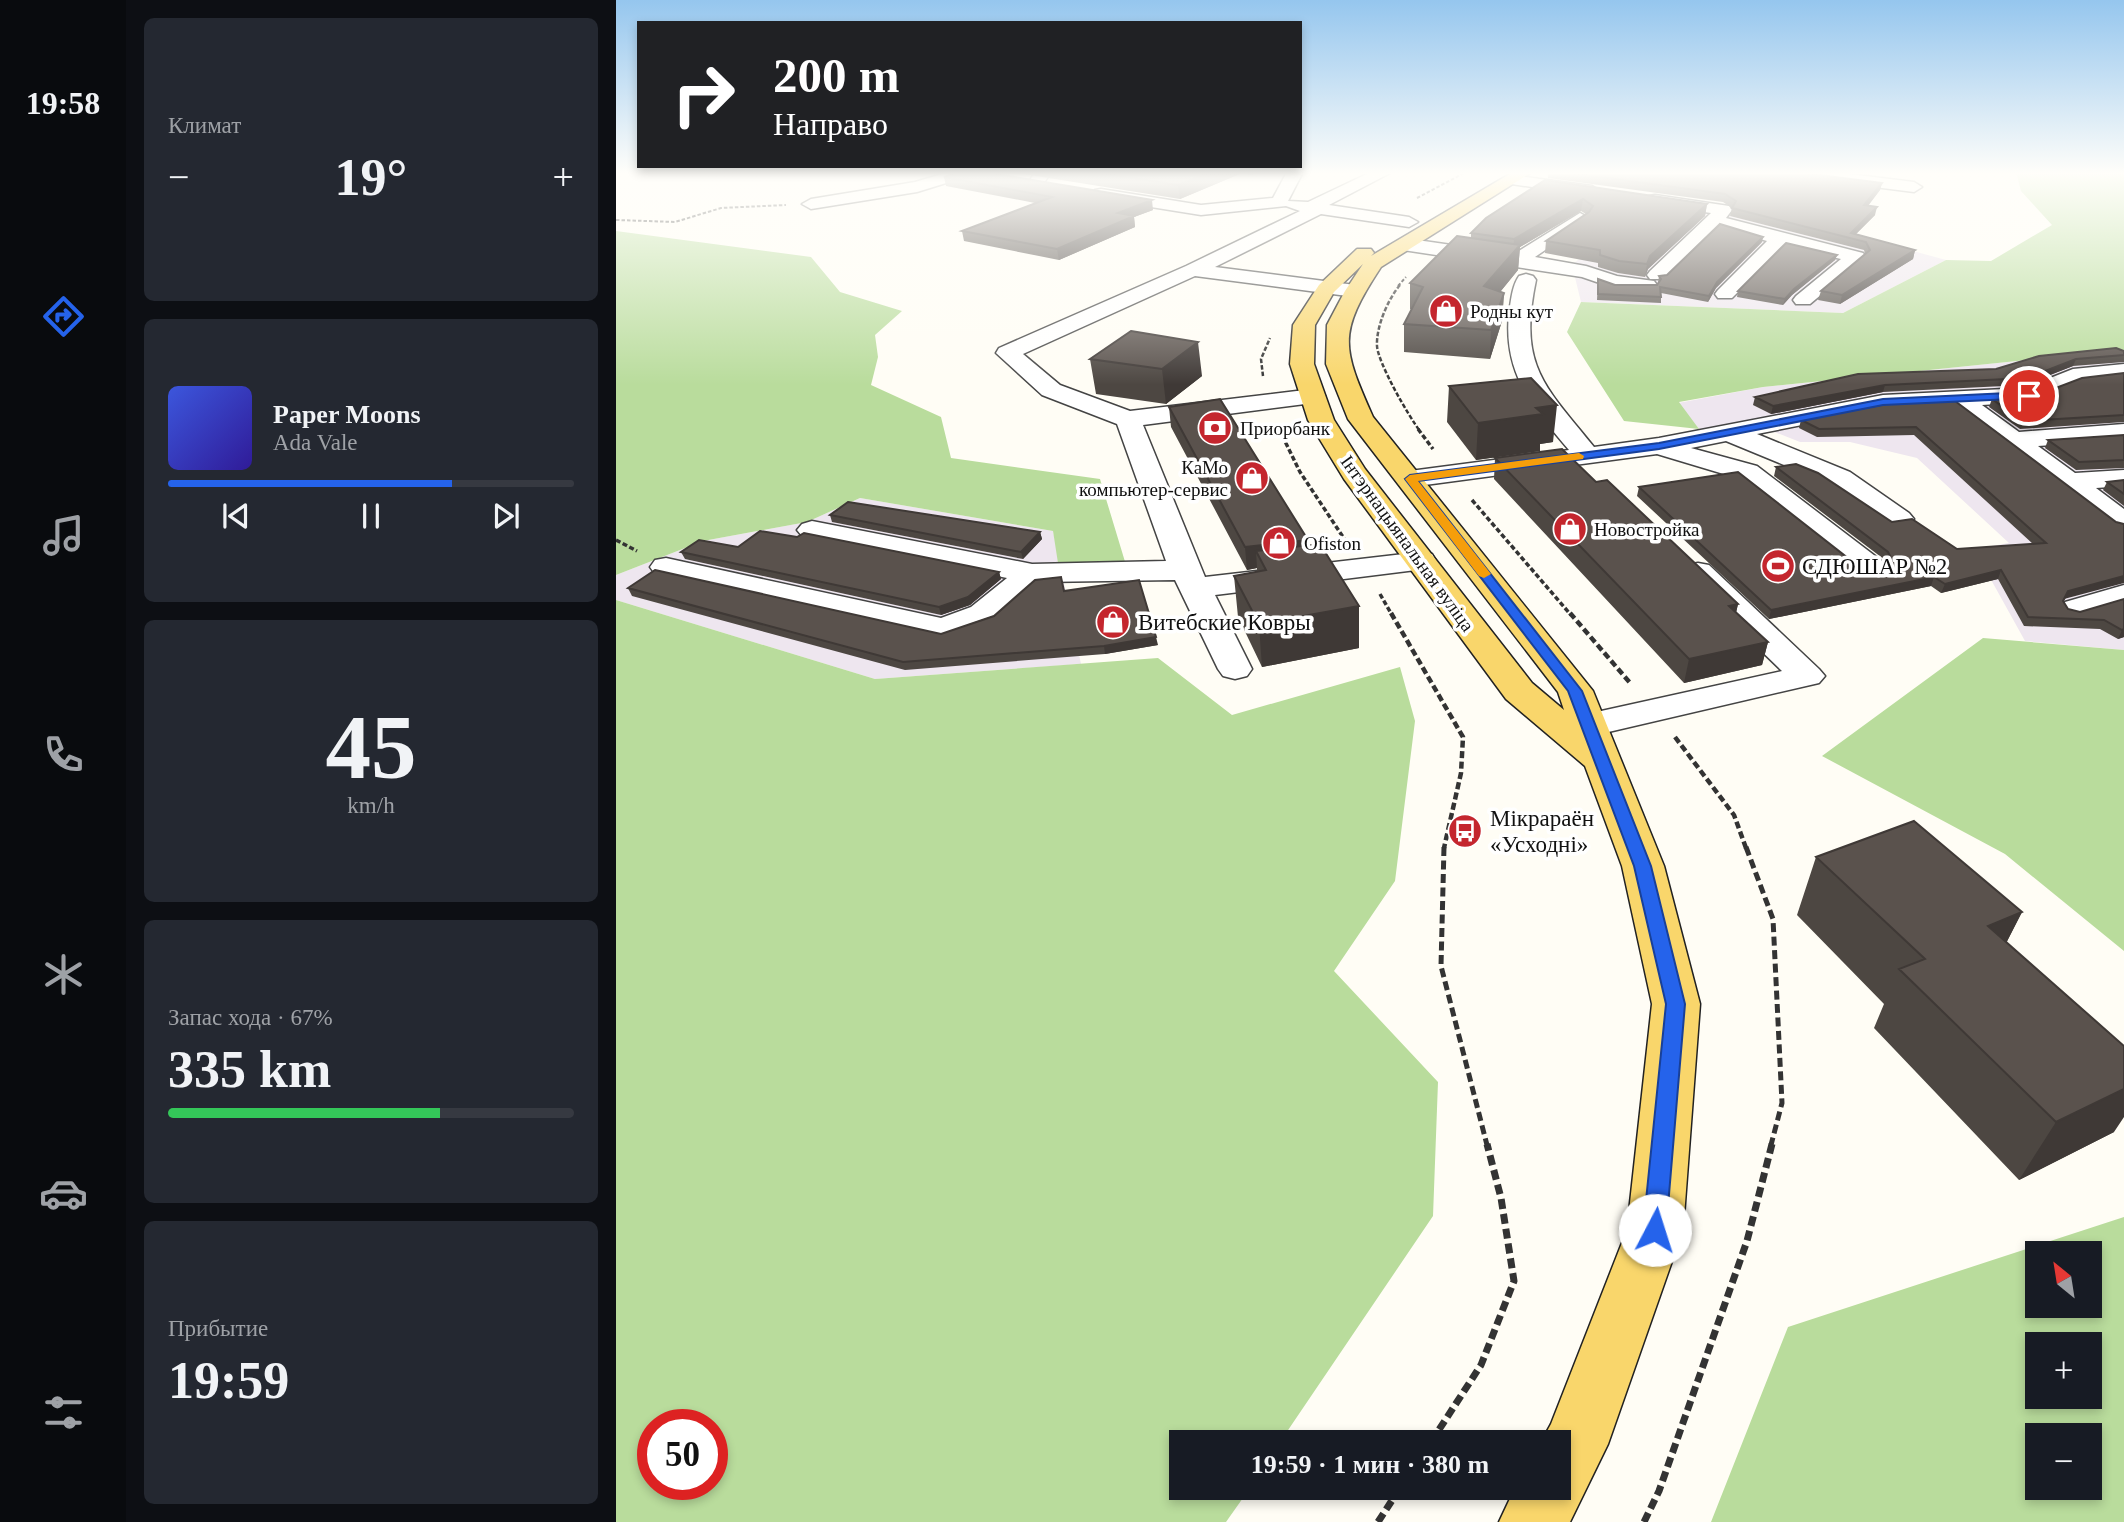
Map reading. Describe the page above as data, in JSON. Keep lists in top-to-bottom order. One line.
{"streets":{"main road":["Інтэрнацыянальная вуліца"]},"places":{"shop":["Родны кут","КаМо компьютер-сервис","Новостройка","Ofiston","Витебские Ковры"],"bank":["Приорбанк"],"sports":["СДЮШАР №2"],"bus stop":["Мікрараён «Усходні»"]},"north":"top left","page":{"tabs":"19:58","tile":["Климат",["45","km/h"],["Запас хода · 67%","335 km"],["Прибытие","19:59"]],"turn":["200 m","Направо"],"heat":["−","19°","+"],"song":["Paper Moons","Ada Vale"],"map_buttons":["+","−"],"limit":"50","trip":"19:59 · 1 мин · 380 m"}}
